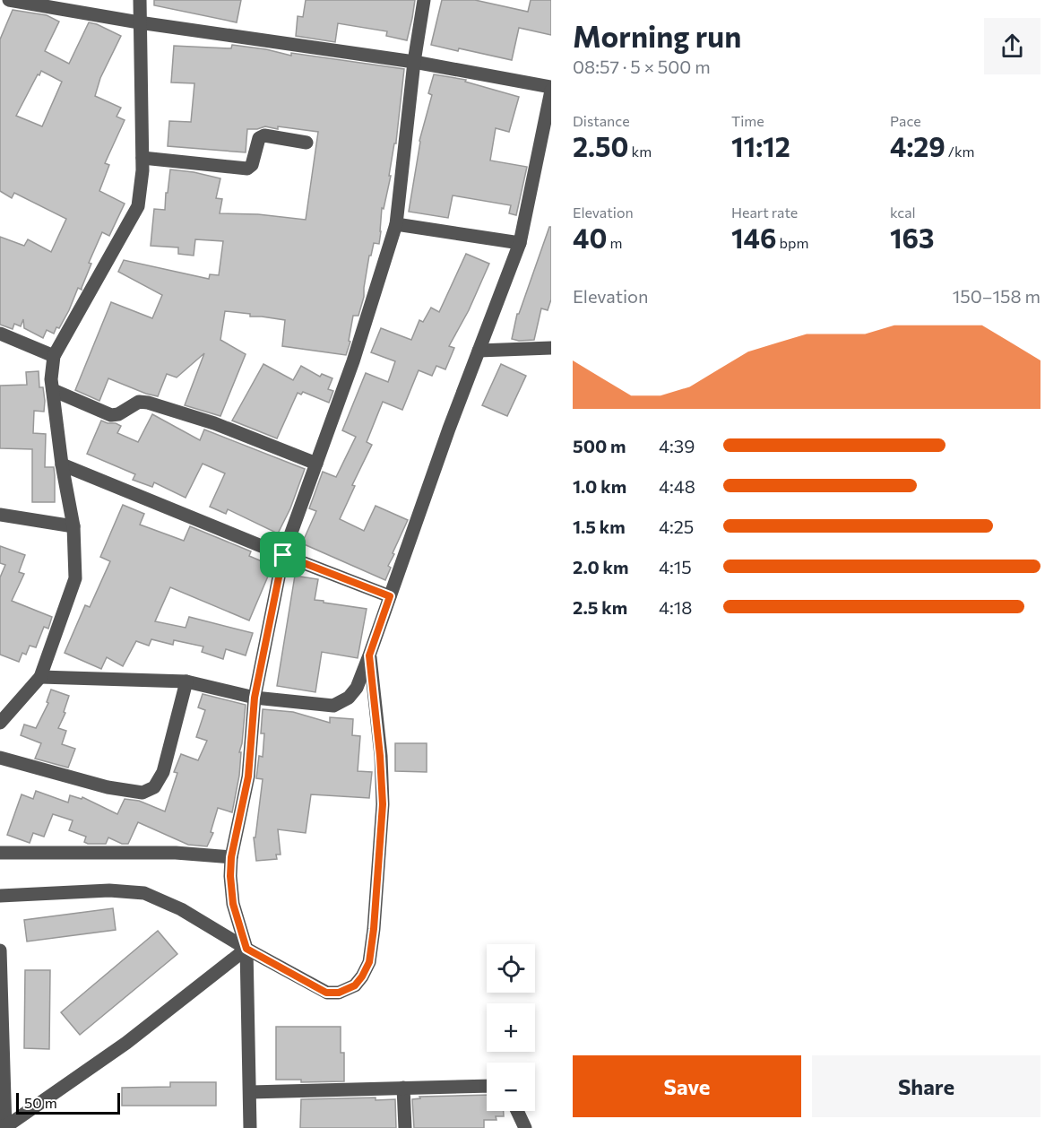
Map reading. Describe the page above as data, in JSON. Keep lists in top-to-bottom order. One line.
{"scale_bar":"50 m","page":{"heading":["Morning run","08:57 · 5 × 500 m"],"stats":[["Distance","2.50 km"],["Time","11:12"],["Pace","4:29 /km"],["Elevation","40 m"],["Heart rate","146 bpm"],["kcal","163"]],"chart":["Elevation","150–158 m"],"list":[{"name":"500 m","note":"4:39"},{"name":"1.0 km","note":"4:48"},{"name":"1.5 km","note":"4:25"},{"name":"2.0 km","note":"4:15"},{"name":"2.5 km","note":"4:18"}],"map_buttons":["+","−"],"buttons":["Save","Share"],"scale":"50 m"}}
